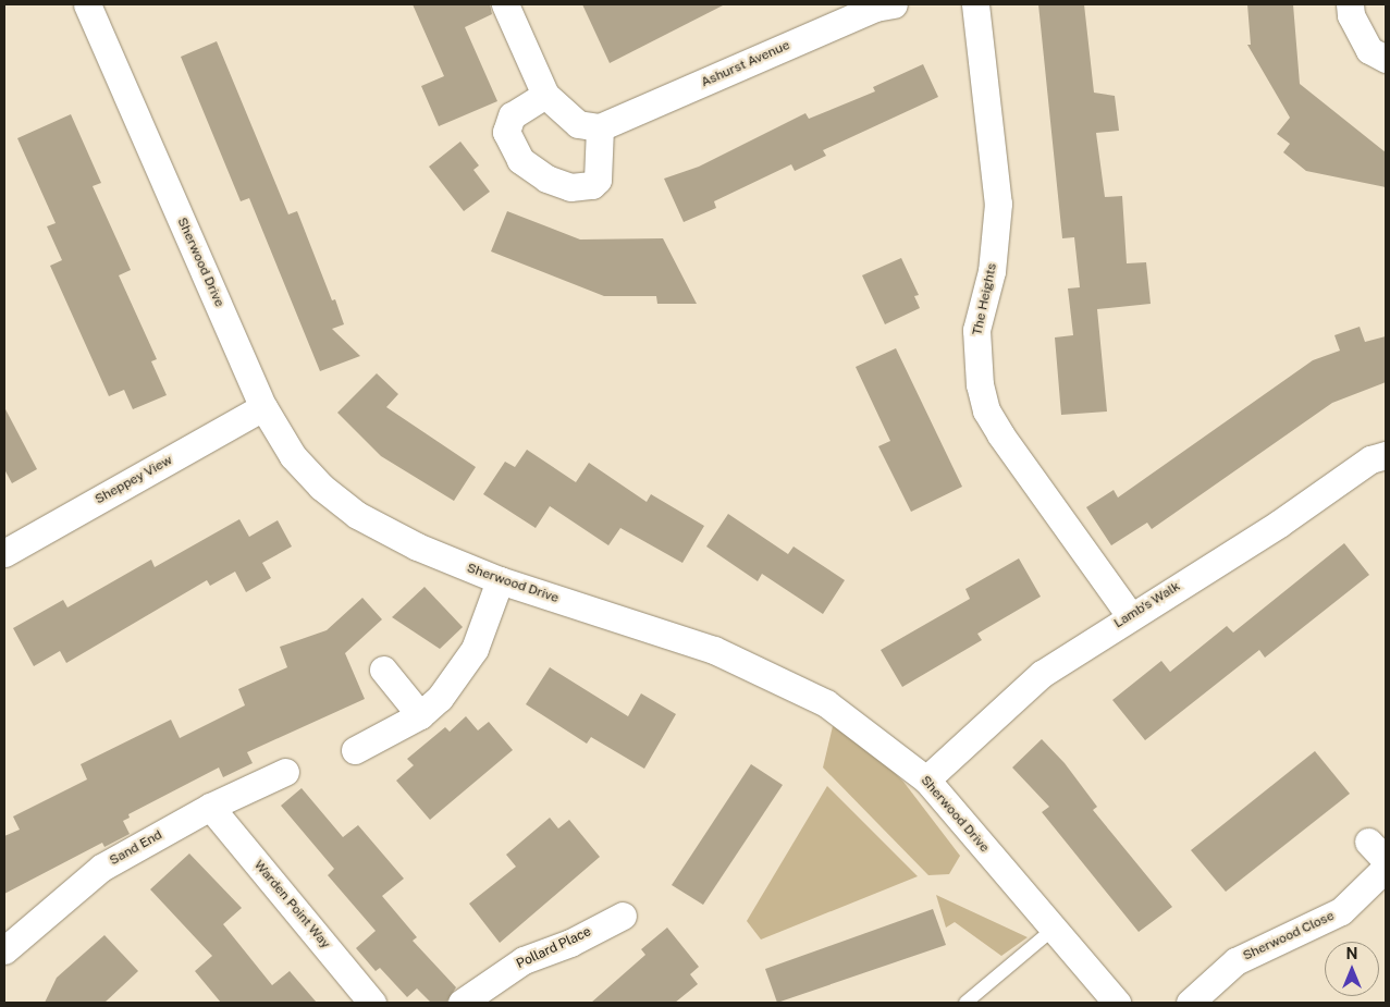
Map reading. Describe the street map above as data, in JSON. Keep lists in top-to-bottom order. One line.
{"streets":{"street":["Ashurst Avenue","Sherwood Drive","The Heights","Sheppey View","Lamb's Walk","Sand End","Warden Point Way","Sherwood Close","Pollard Place"]},"crossings":[["Sherwood Drive","Sheppey View"],["Sherwood Drive","Lamb's Walk"],["The Heights","Lamb's Walk"],["Sand End","Warden Point Way"]],"north":"top"}
